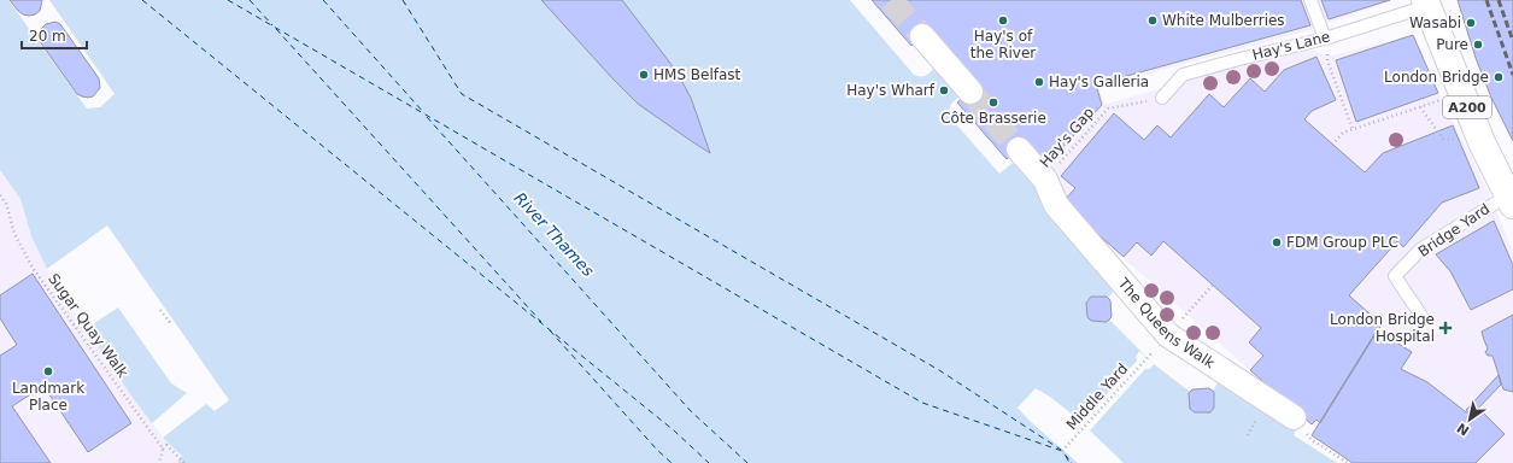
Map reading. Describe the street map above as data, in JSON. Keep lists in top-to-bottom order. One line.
{"streets":{"main road":["A200"],"street":["The Queens Walk"],"lane":["Hay's Lane","Bridge Yard"],"path":["Hay's Gap","Sugar Quay Walk","Middle Yard"]},"crossings":[["Hay's Lane","A200"],["Hay's Lane","Hay's Gap"],["A200","Bridge Yard"],["Hay's Gap","The Queens Walk"]],"water":["River Thames"],"places":{"other":["Hay's of the River","White Mulberries","Wasabi","Pure","HMS Belfast","London Bridge","Hay's Galleria","Hay's Wharf","Côte Brasserie","FDM Group PLC","Landmark Place"],"health":["London Bridge Hospital"]},"scale_bar":"20 m","north":"bottom left"}
